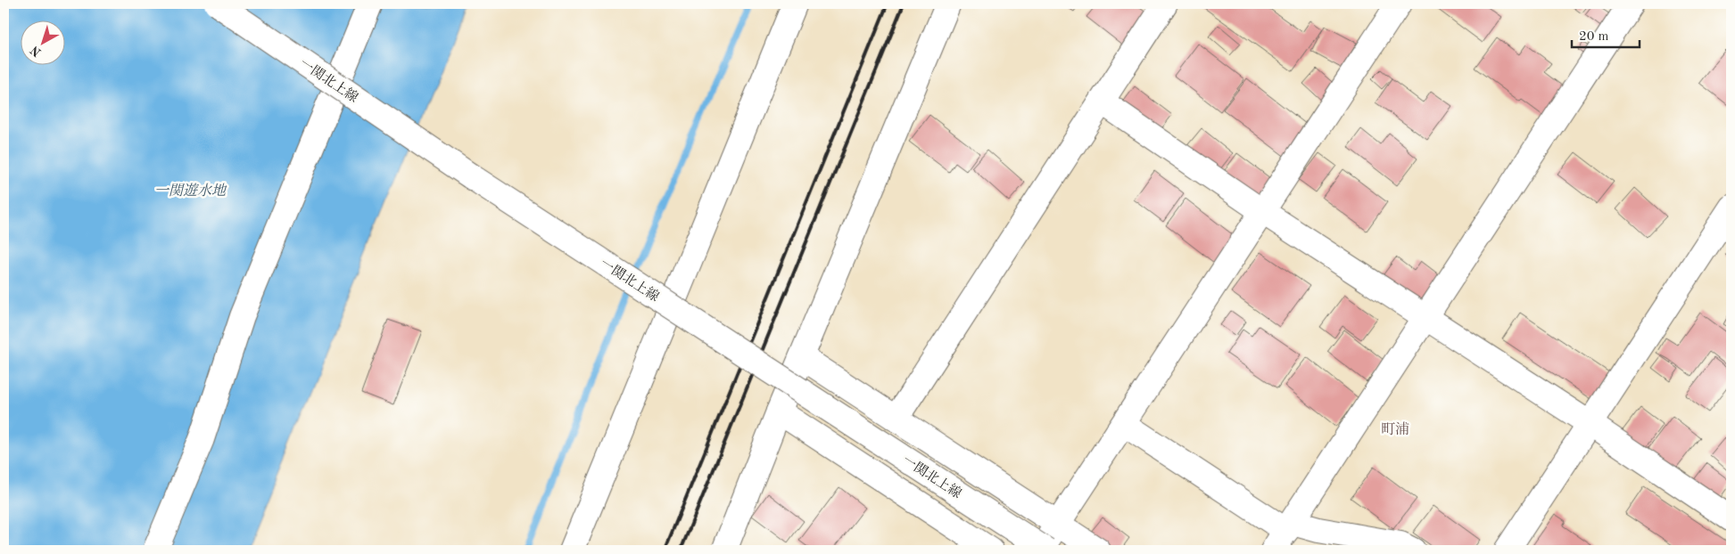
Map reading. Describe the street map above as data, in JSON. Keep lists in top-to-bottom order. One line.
{"streets":{"street":["一関北上線"]},"districts":["町浦"],"water":["一関遊水地"],"scale_bar":"20 m","north":"bottom left"}
